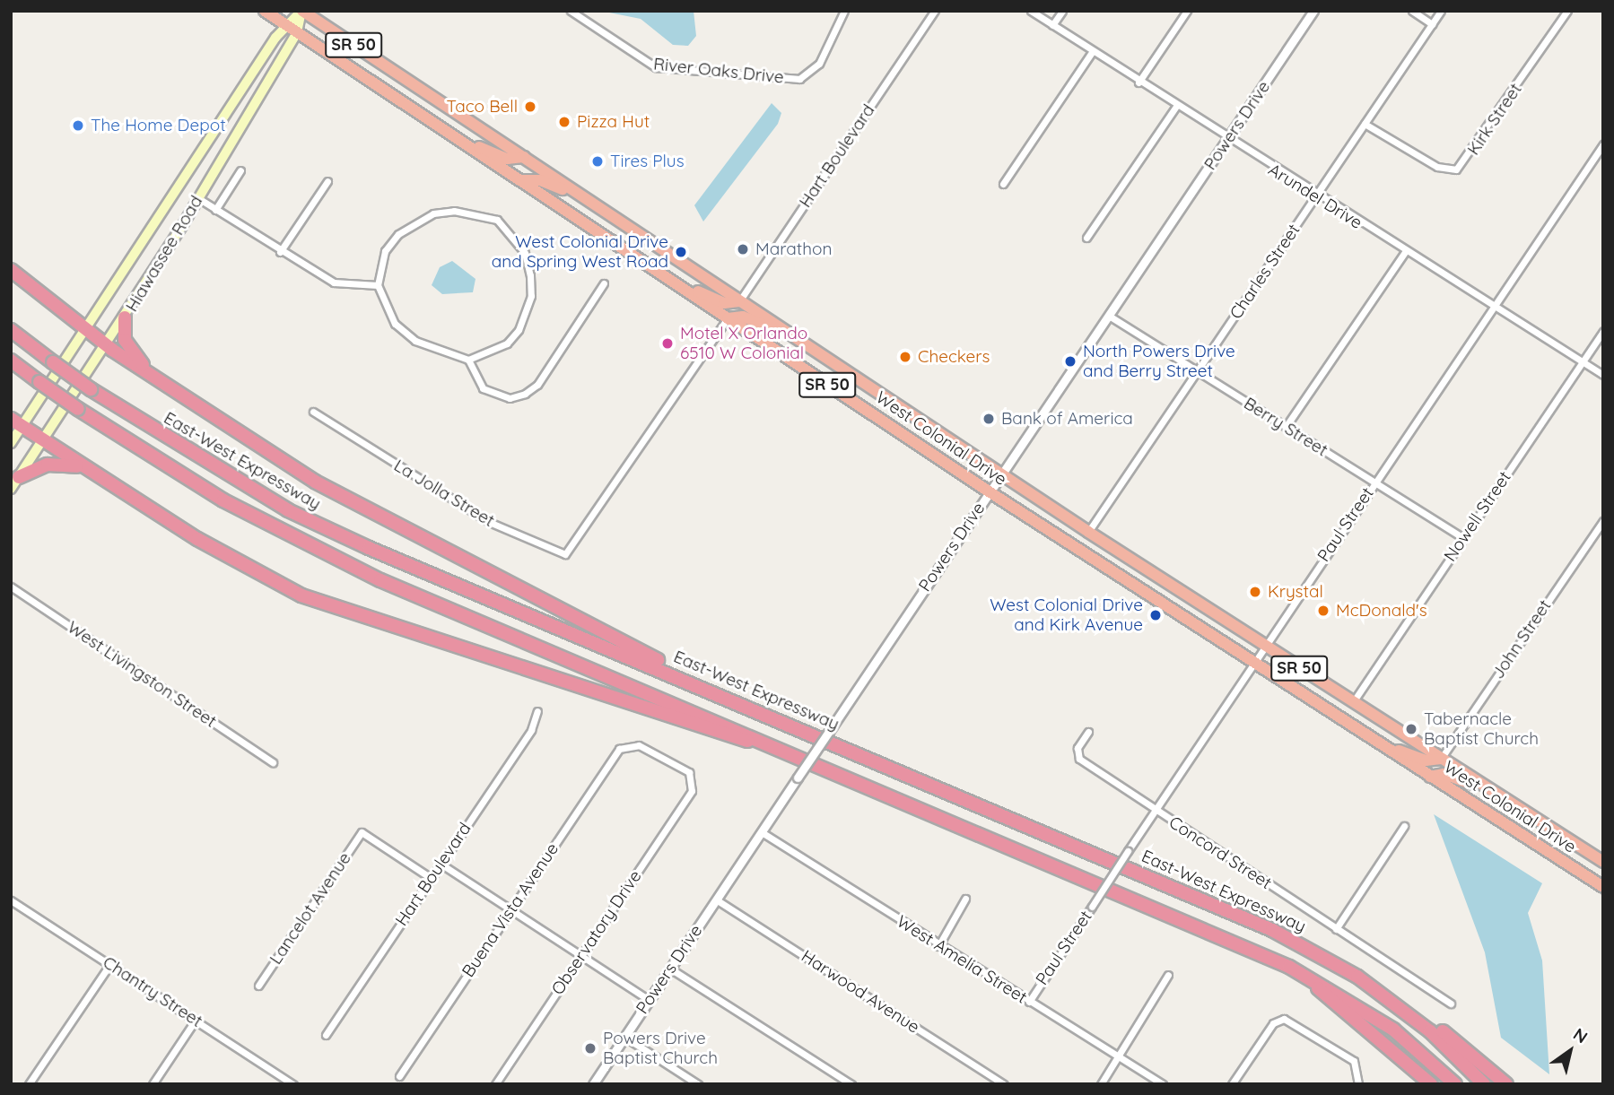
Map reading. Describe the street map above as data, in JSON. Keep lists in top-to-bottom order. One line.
{"streets":{"highway":["SR 50","West Colonial Drive","East-West Expressway"],"main road":["Hiawassee Road"],"street":["River Oaks Drive","Kirk Street","Powers Drive","Hart Boulevard","Arundel Drive","Charles Street","Berry Street","La Jolla Street","Nowell Street","Paul Street","John Street","West Livingston Street","Concord Street","Lancelot Avenue","Buena Vista Avenue","Observatory Drive","West Amelia Street","Chantry Street","Harwood Avenue"]},"crossings":[["Kirk Street","Charles Street"],["Powers Drive","Arundel Drive"],["Powers Drive","Berry Street"],["Powers Drive","West Colonial Drive"],["Powers Drive","West Amelia Street"],["Powers Drive","Harwood Avenue"],["Hart Boulevard","West Colonial Drive"],["Hart Boulevard","Lancelot Avenue"],["Arundel Drive","Charles Street"],["Arundel Drive","Nowell Street"],["Arundel Drive","Paul Street"],["Hiawassee Road","West Colonial Drive"],["Charles Street","Berry Street"],["Charles Street","West Colonial Drive"],["Berry Street","Nowell Street"],["Berry Street","Paul Street"],["West Colonial Drive","La Jolla Street"],["West Colonial Drive","Nowell Street"],["West Colonial Drive","Paul Street"],["West Colonial Drive","John Street"],["Paul Street","Concord Street"],["Paul Street","West Amelia Street"],["Buena Vista Avenue","Observatory Drive"]],"places":["Taco Bell","Pizza Hut","The Home Depot","Tires Plus","Marathon","West Colonial Drive and Spring West Road","Motel X Orlando 6510 W Colonial","Checkers","North Powers Drive and Berry Street","Bank of America","Krystal","McDonald's","West Colonial Drive and Kirk Avenue","Tabernacle Baptist Church","Powers Drive Baptist Church"],"north":"top right"}
